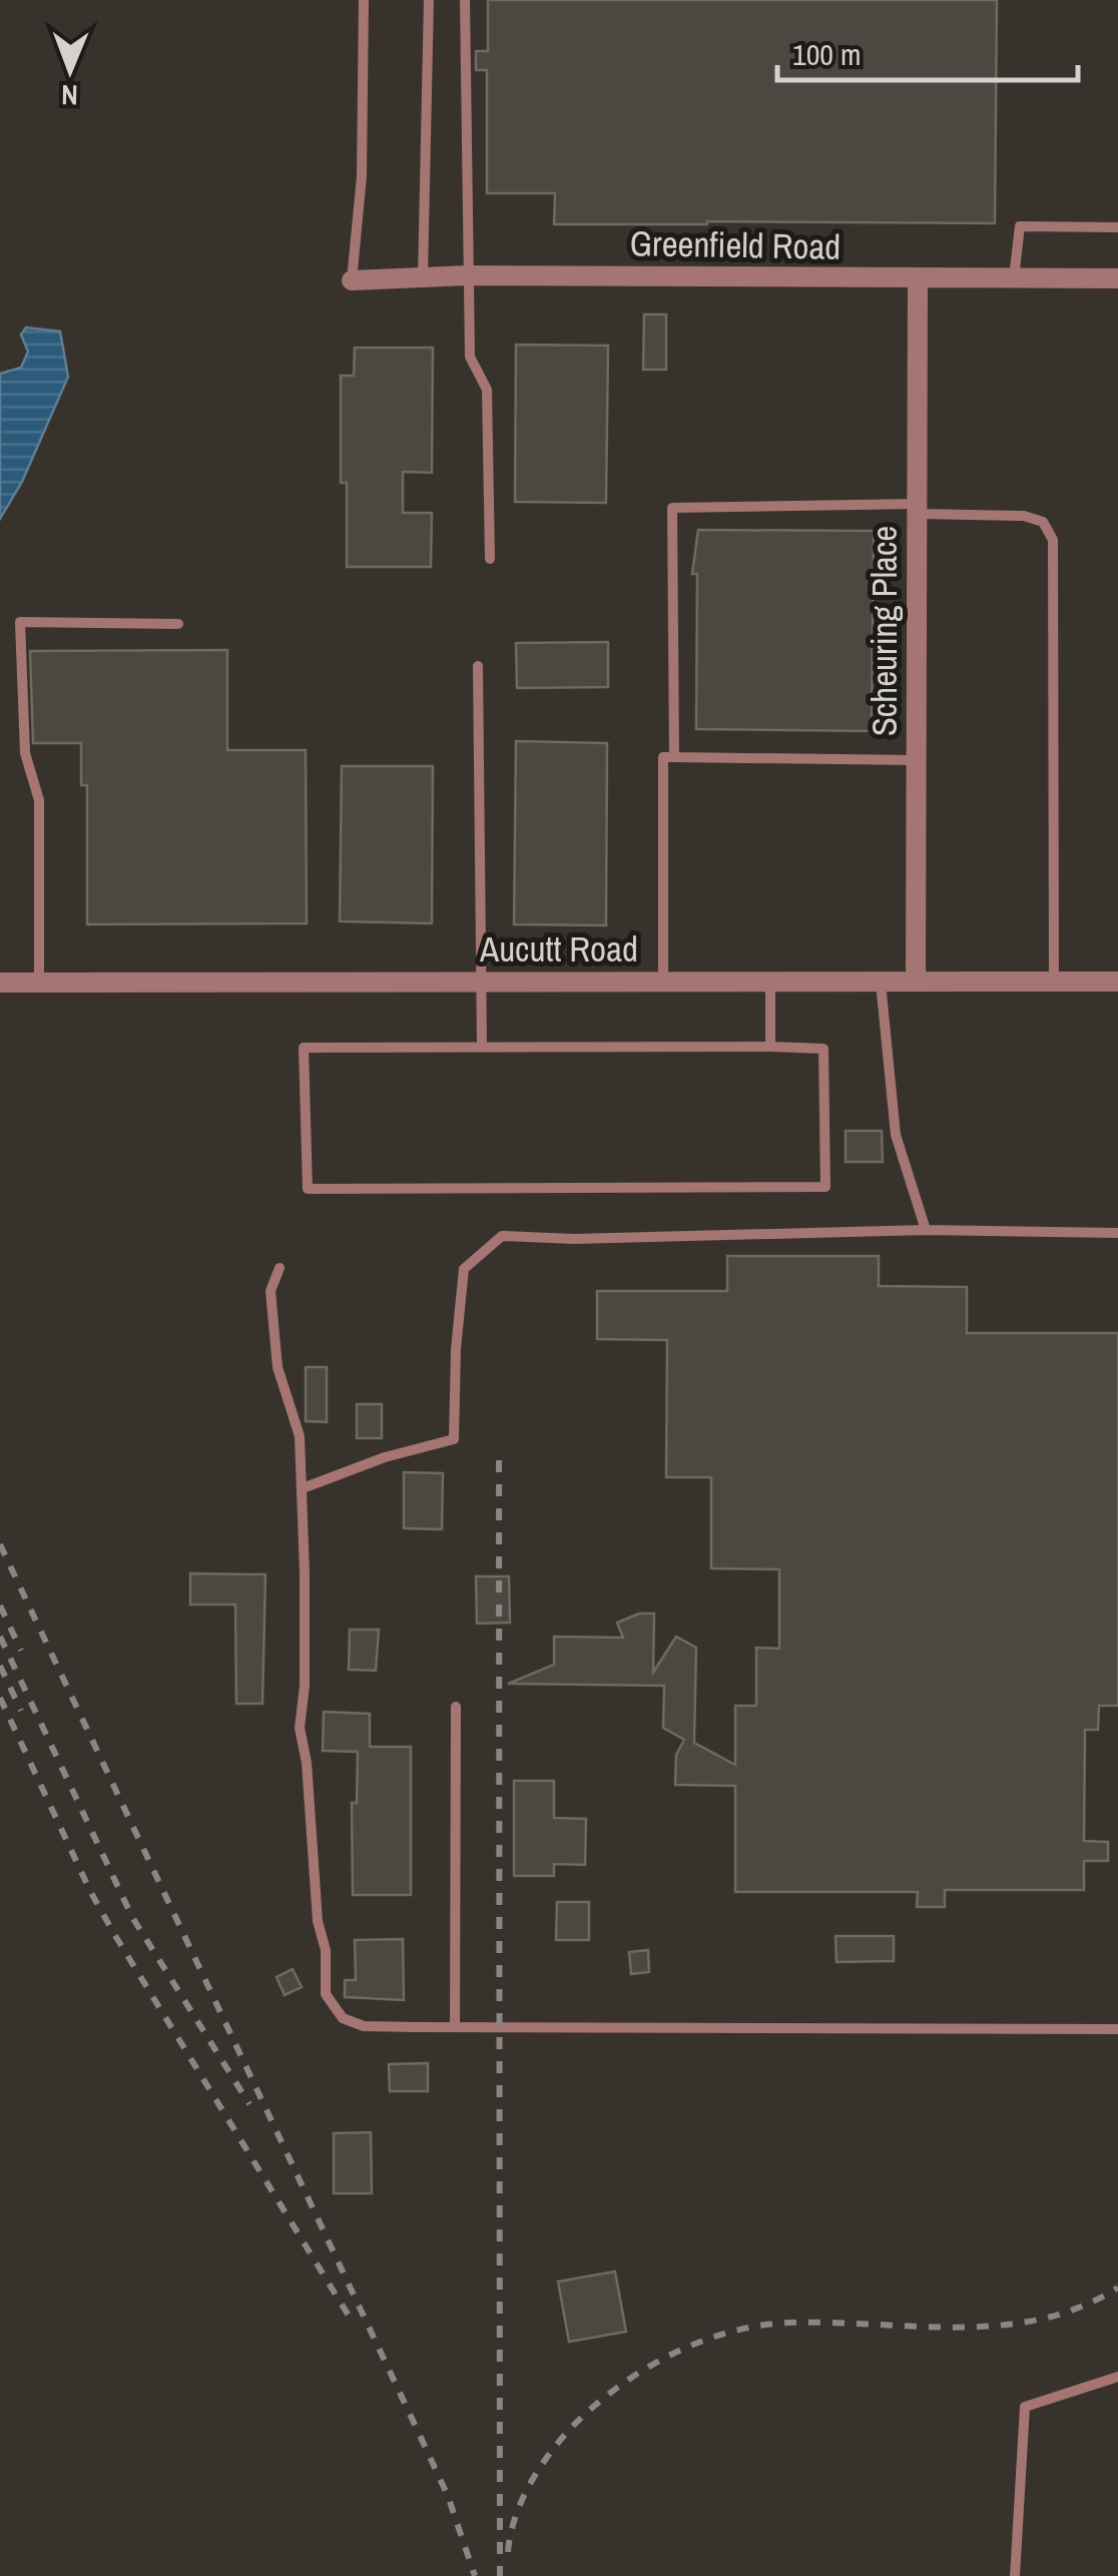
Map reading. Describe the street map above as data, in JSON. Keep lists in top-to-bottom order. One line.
{"streets":{"street":["Greenfield Road","Scheuring Place","Aucutt Road"]},"crossings":[["Greenfield Road","Scheuring Place"],["Scheuring Place","Aucutt Road"]],"scale_bar":"100 m","north":"bottom"}
